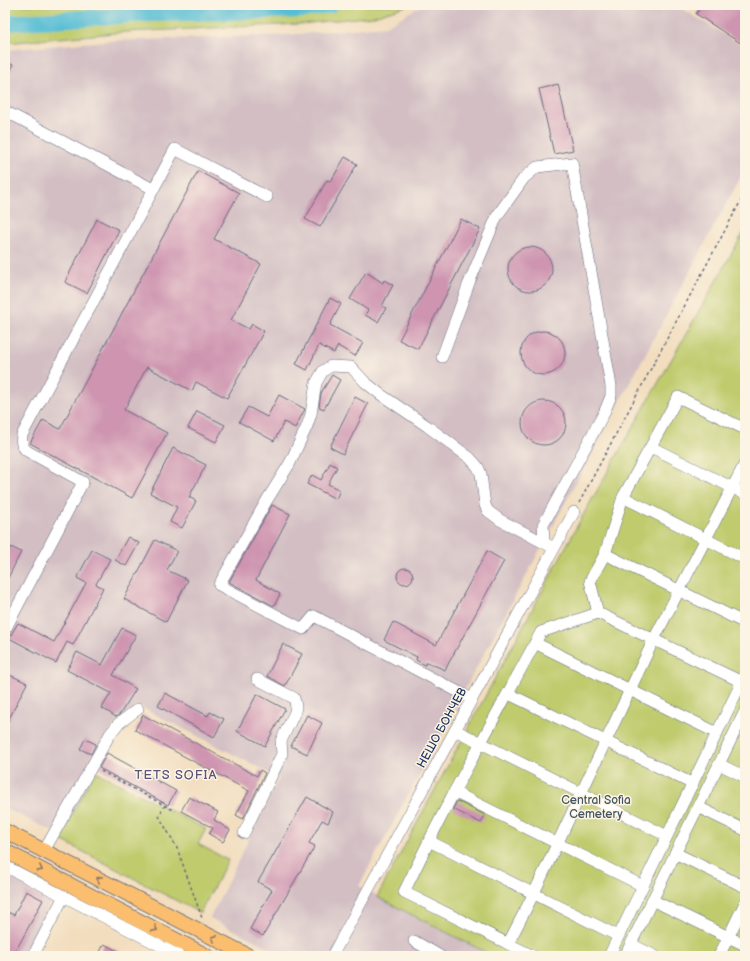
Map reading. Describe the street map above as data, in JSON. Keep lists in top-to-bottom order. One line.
{"streets":{"street":["НЕШО БОНЧЕВ"]},"districts":["TETS SOFIA"],"parks":["Central Sofia Cemetery"]}
